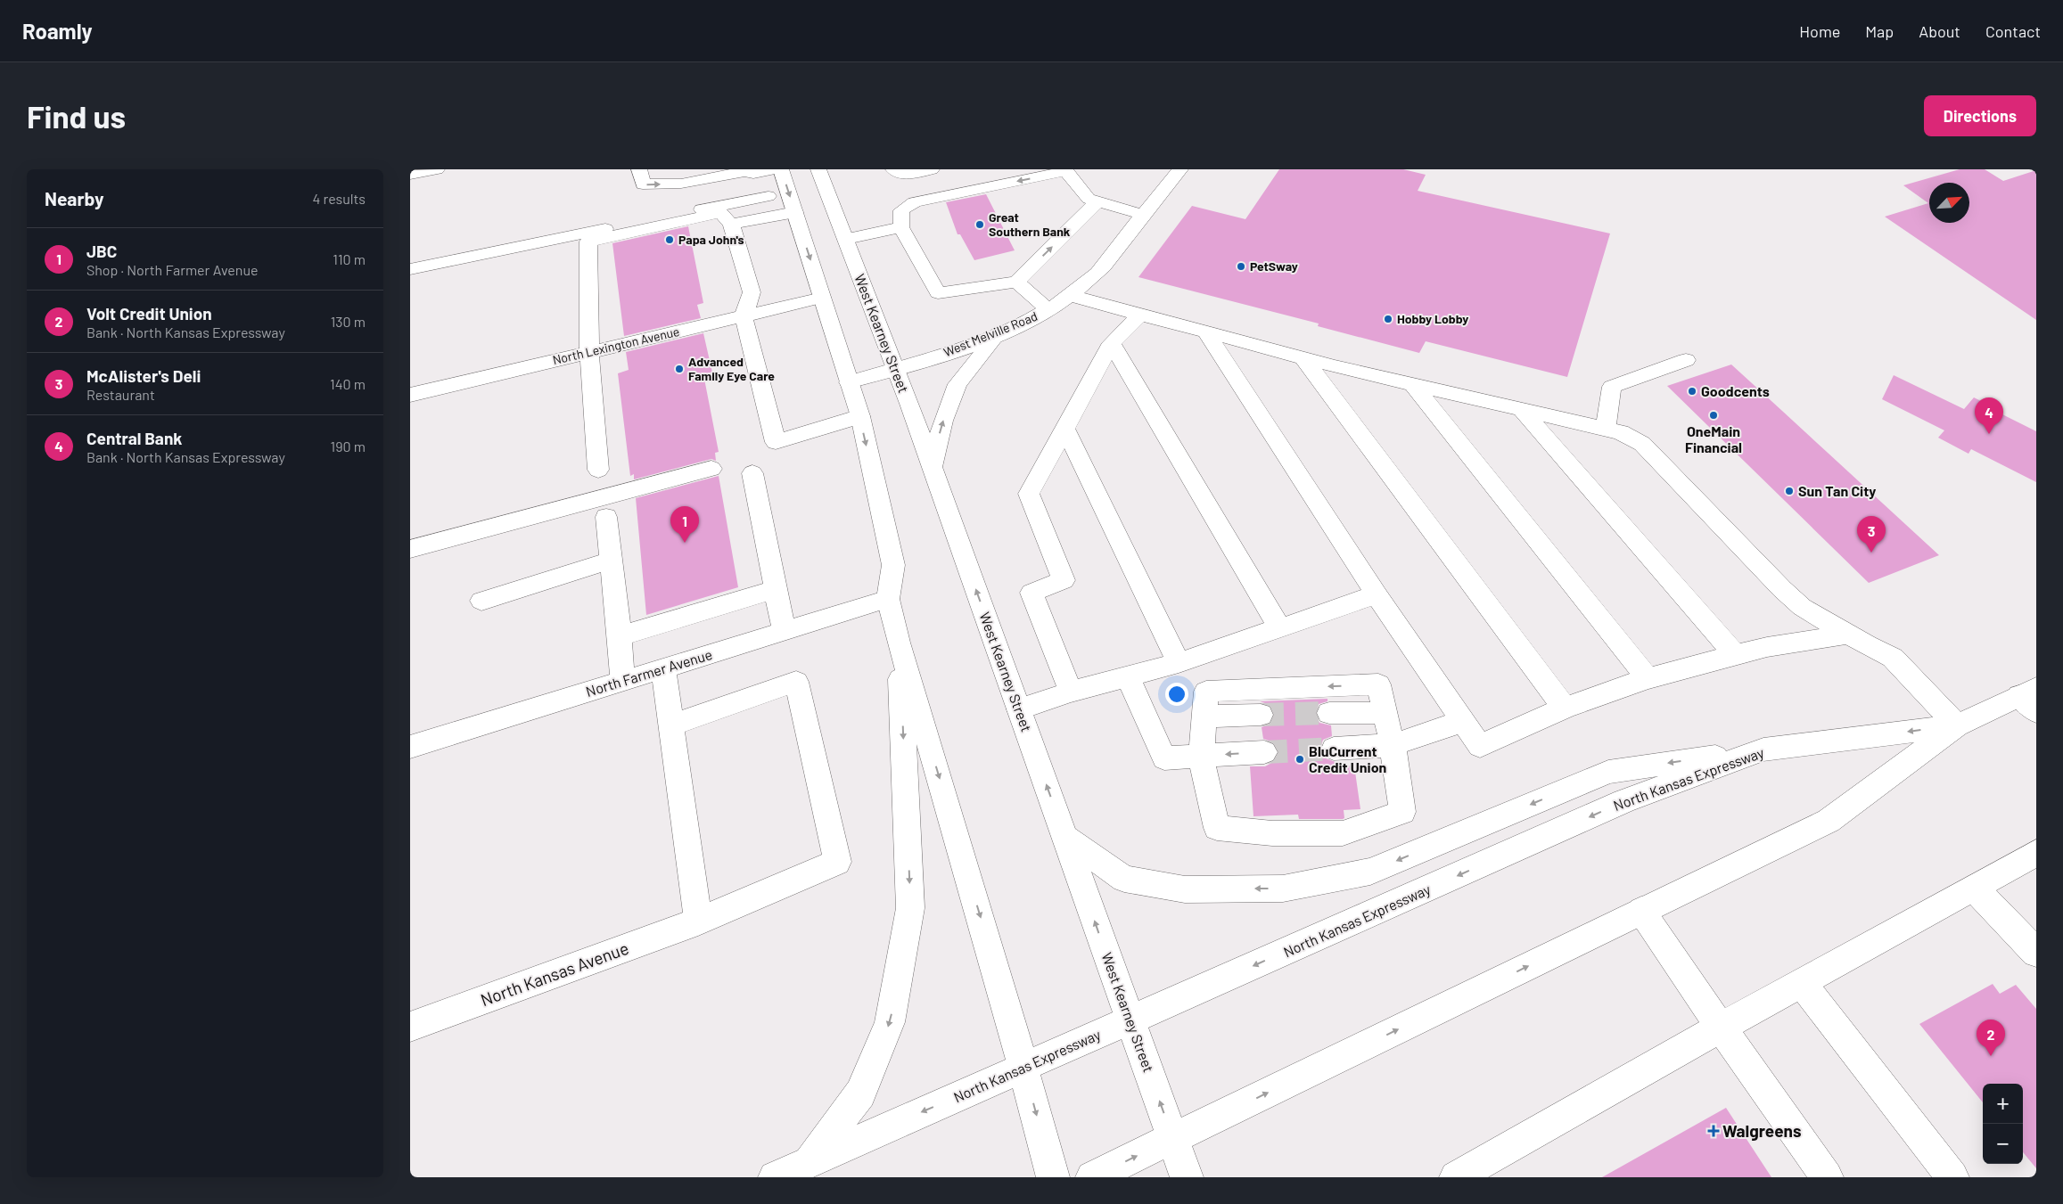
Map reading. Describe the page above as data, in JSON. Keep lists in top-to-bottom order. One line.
{"streets":{"main road":["West Kearney Street","West Melville Road","North Lexington Avenue","North Farmer Avenue","North Kansas Expressway","North Kansas Avenue"]},"crossings":[["West Kearney Street","West Melville Road"],["West Kearney Street","North Kansas Expressway"]],"places":{"other":["Great Southern Bank","Papa John's","PetSway","Hobby Lobby","Advanced Family Eye Care","Goodcents","OneMain Financial","Sun Tan City","BluCurrent Credit Union"],"health":["Walgreens"]},"north":"top right","page":{"header":"Roamly","nav":["Home","Map","About","Contact"],"buttons":"Directions","title":"Find us","heading":["Nearby","4 results"],"list":[{"mark":"1","name":"JBC","note":"Shop · North Farmer Avenue","value":"110 m"},{"mark":"2","name":"Volt Credit Union","note":"Bank · North Kansas Expressway","value":"130 m"},{"mark":"3","name":"McAlister's Deli","note":"Restaurant","value":"140 m"},{"mark":"4","name":"Central Bank","note":"Bank · North Kansas Expressway","value":"190 m"}],"pins":["4","1","3","2"],"map_buttons":["+","−"]}}
